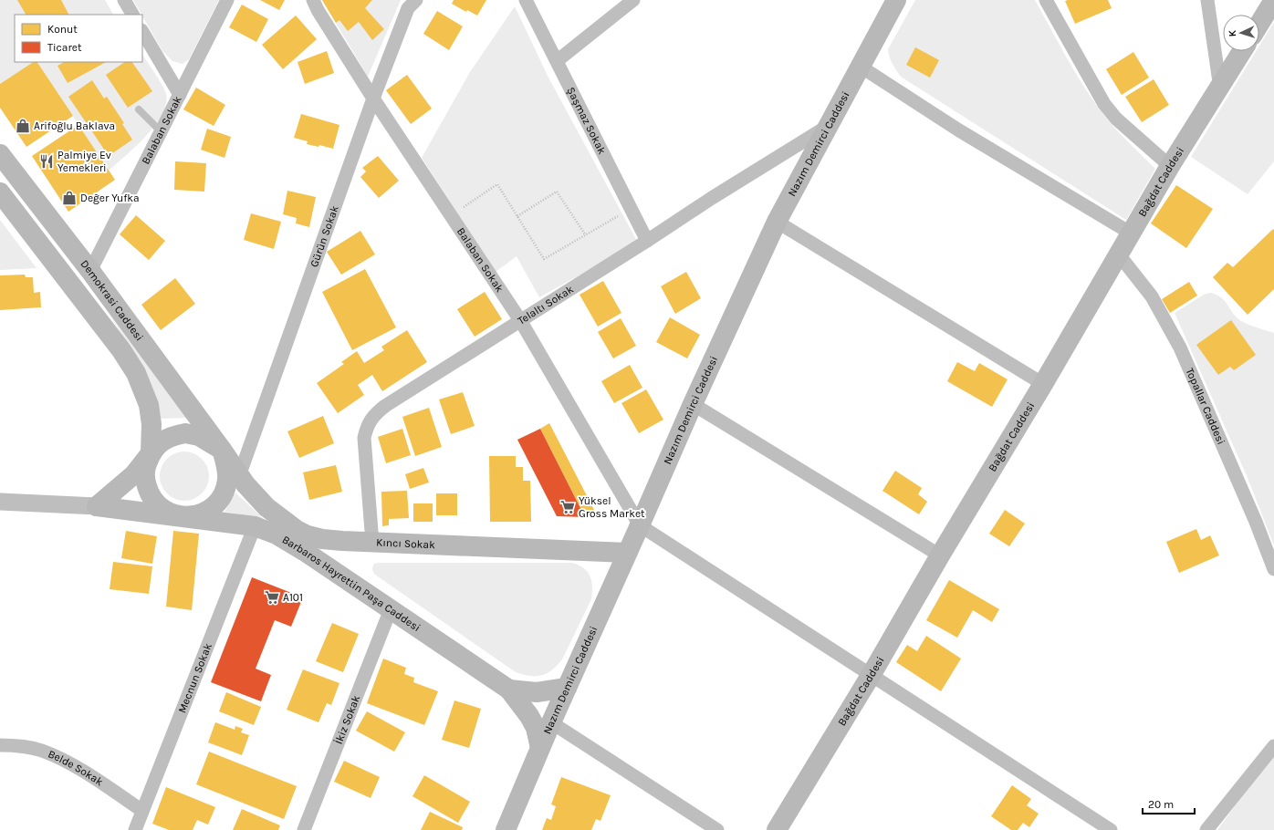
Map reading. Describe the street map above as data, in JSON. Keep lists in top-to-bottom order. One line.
{"streets":{"main road":["Nazım Demirci Caddesi","Bağdat Caddesi","Demokrasi Caddesi","Kıncı Sokak","Barbaros Hayrettin Paşa Caddesi"],"street":["Şaşmaz Sokak","Balaban Sokak","Gürün Sokak","Telaltı Sokak","Topallar Caddesi","Mecnun Sokak","İkiz Sokak","Belde Sokak"]},"crossings":[["Şaşmaz Sokak","Telaltı Sokak"],["Balaban Sokak","Nazım Demirci Caddesi"],["Balaban Sokak","Gürün Sokak"],["Balaban Sokak","Demokrasi Caddesi"],["Balaban Sokak","Telaltı Sokak"],["Nazım Demirci Caddesi","Telaltı Sokak"],["Nazım Demirci Caddesi","Kıncı Sokak"],["Bağdat Caddesi","Topallar Caddesi"],["Gürün Sokak","Kıncı Sokak"],["Demokrasi Caddesi","Kıncı Sokak"],["Demokrasi Caddesi","Barbaros Hayrettin Paşa Caddesi"],["Telaltı Sokak","Kıncı Sokak"],["Kıncı Sokak","Barbaros Hayrettin Paşa Caddesi"],["Barbaros Hayrettin Paşa Caddesi","Mecnun Sokak"],["Barbaros Hayrettin Paşa Caddesi","İkiz Sokak"],["Mecnun Sokak","Belde Sokak"]],"places":{"shop":["Arifoğlu Baklava","Değer Yufka"],"restaurant":["Palmiye Ev Yemekleri"],"supermarket":["Yüksel Gross Market","A101"]},"legend":["Konut","Ticaret"],"scale_bar":"20 m","north":"left"}
